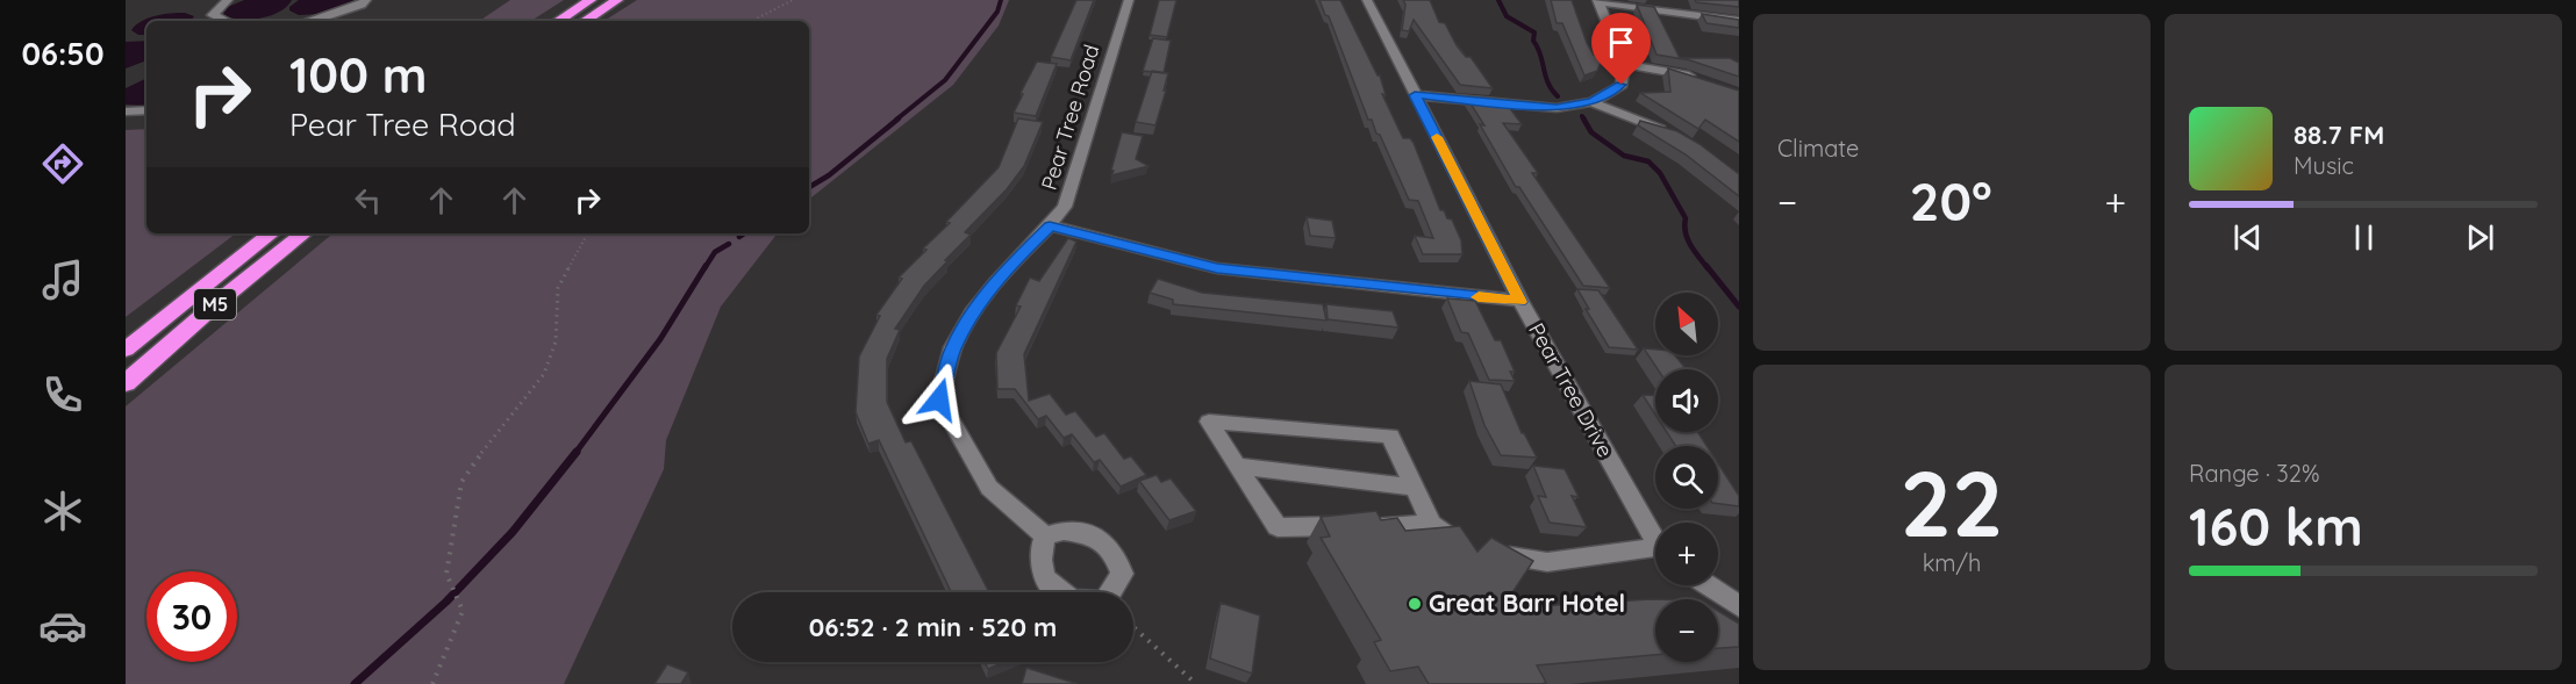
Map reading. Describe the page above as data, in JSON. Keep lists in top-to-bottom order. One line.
{"streets":{"highway":["M5"],"street":["Pear Tree Road","Pear Tree Drive"]},"places":["Great Barr Hotel"],"north":"top left","page":{"tabs":"06:50","tile":["Climate",["22","km/h"],["Range · 32%","160 km"]],"turn":["100 m","Pear Tree Road"],"song":["88.7 FM","Music"],"heat":["−","20°","+"],"map_buttons":["+","−"],"limit":"30","trip":"06:52 · 2 min · 520 m"}}
